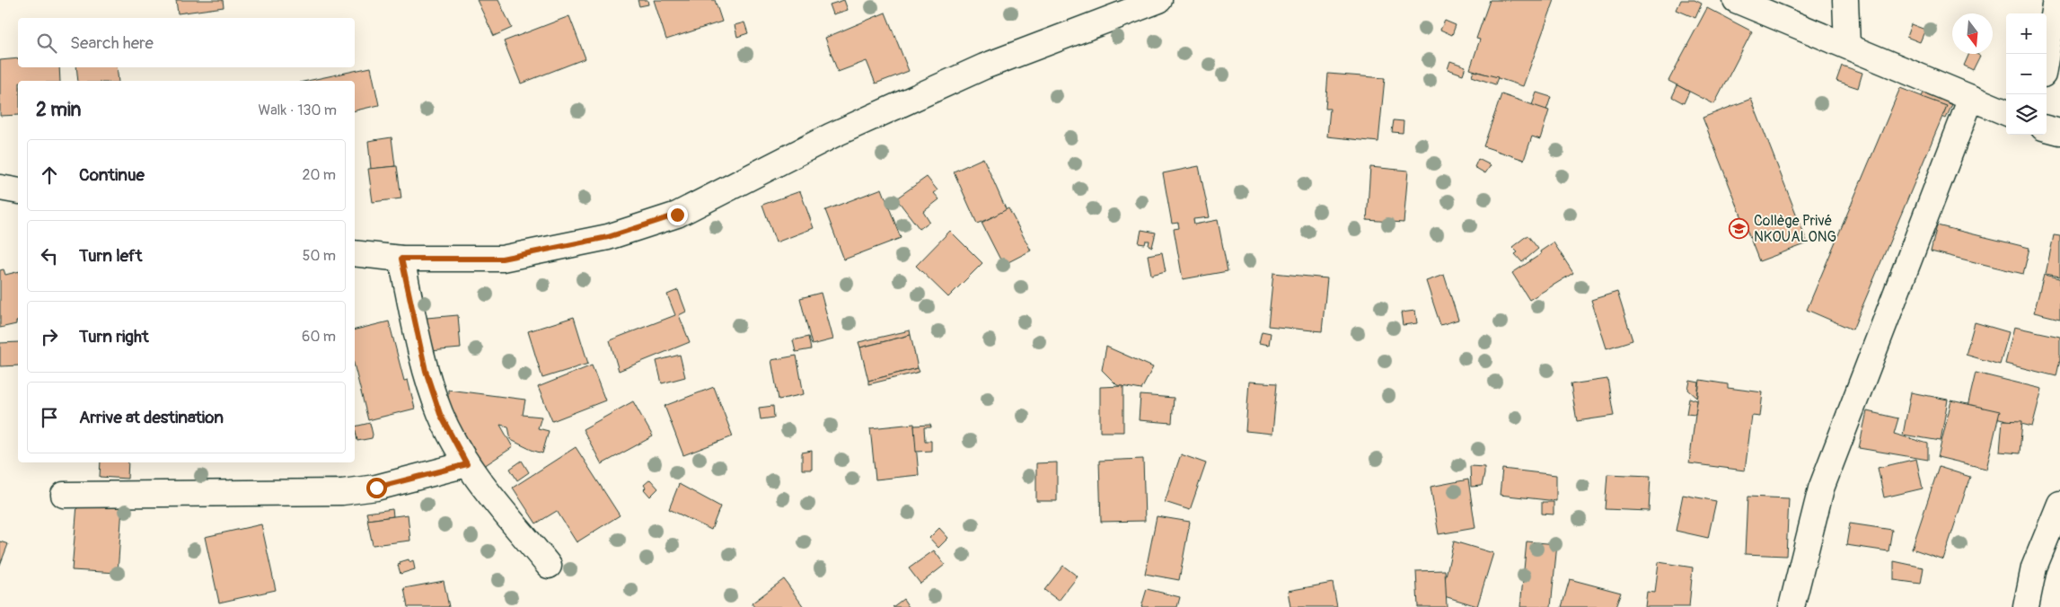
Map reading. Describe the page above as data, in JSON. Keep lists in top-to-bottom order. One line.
{"places":{"school or university":["Collège Privé NKOUALONG"]},"north":"bottom","page":{"map_buttons":["+","−"],"search":"Search here","heading":["2 min","Walk · 130 m"],"list":[["Continue","20 m"],["Turn left","50 m"],["Turn right","60 m"],"Arrive at destination"]}}
